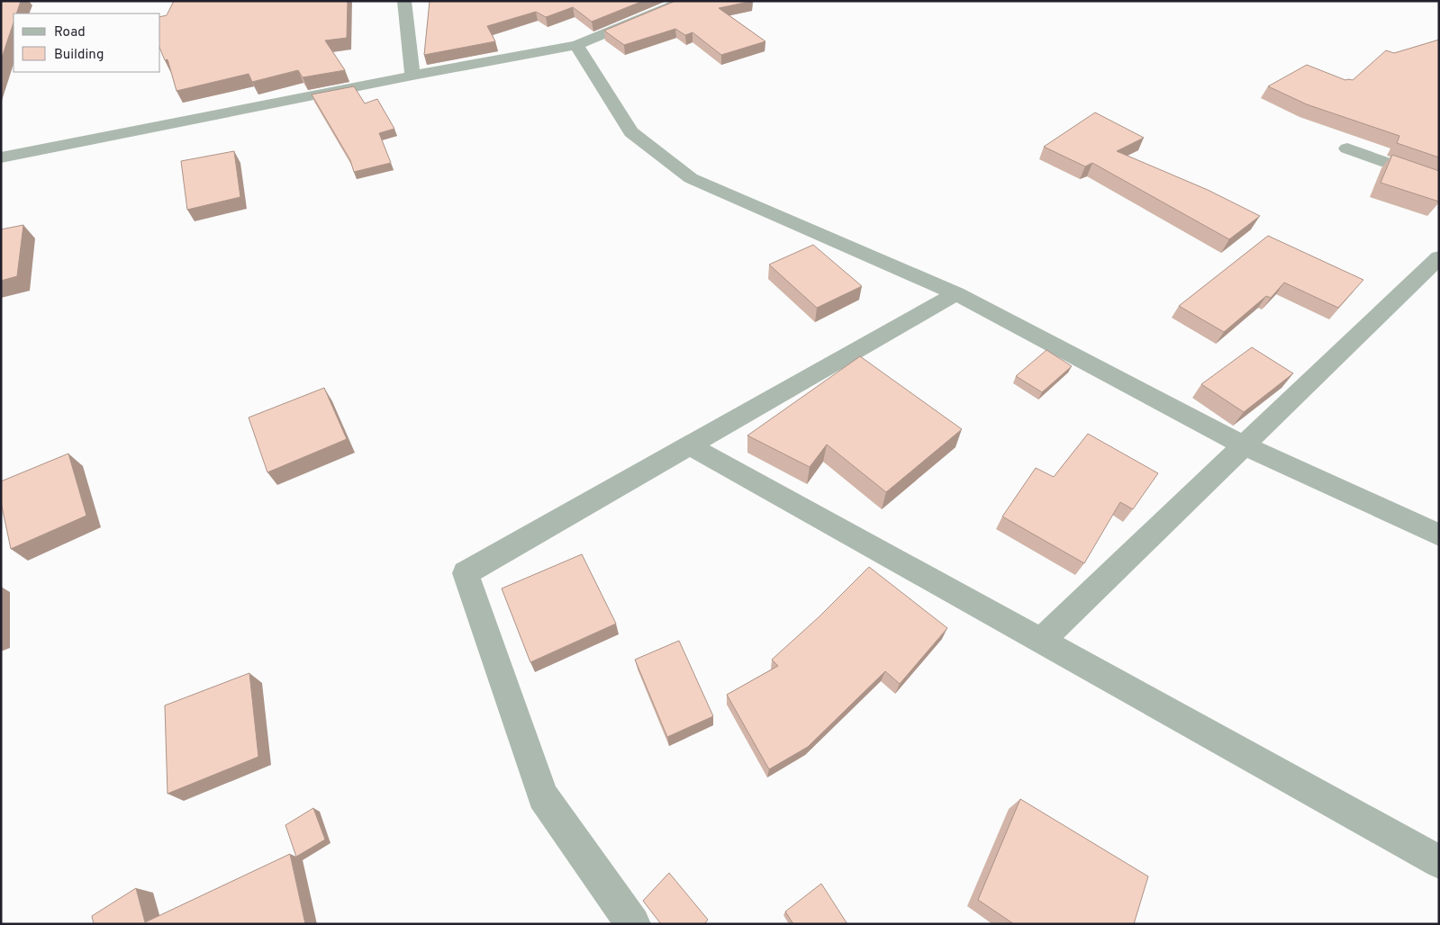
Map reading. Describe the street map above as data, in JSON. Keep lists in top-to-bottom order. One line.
{"legend":["Road","Building"]}
